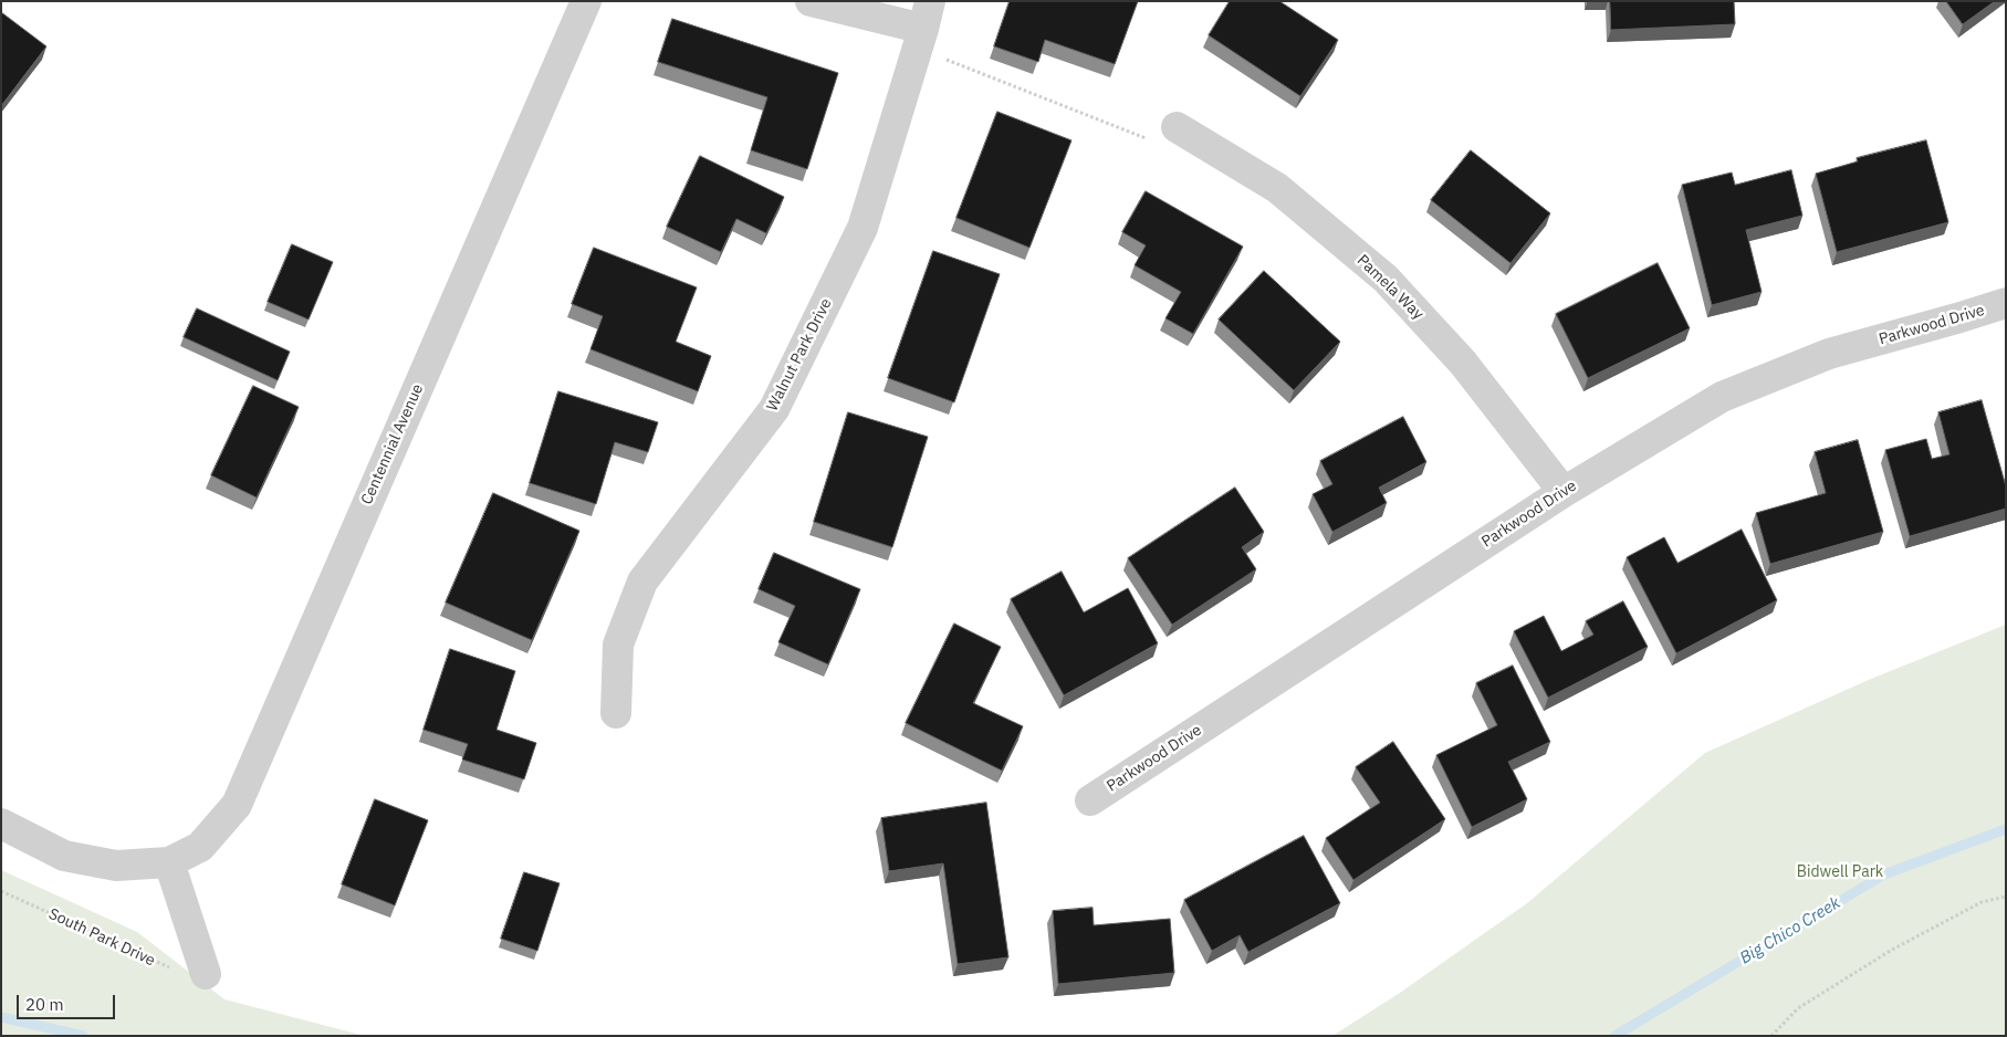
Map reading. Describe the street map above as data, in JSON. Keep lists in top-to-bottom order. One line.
{"streets":{"street":["Pamela Way","Parkwood Drive","Walnut Park Drive","Centennial Avenue"],"path":["South Park Drive"]},"crossings":[["Pamela Way","Parkwood Drive"]],"water":["Big Chico Creek"],"parks":["Bidwell Park"],"scale_bar":"20 m"}
